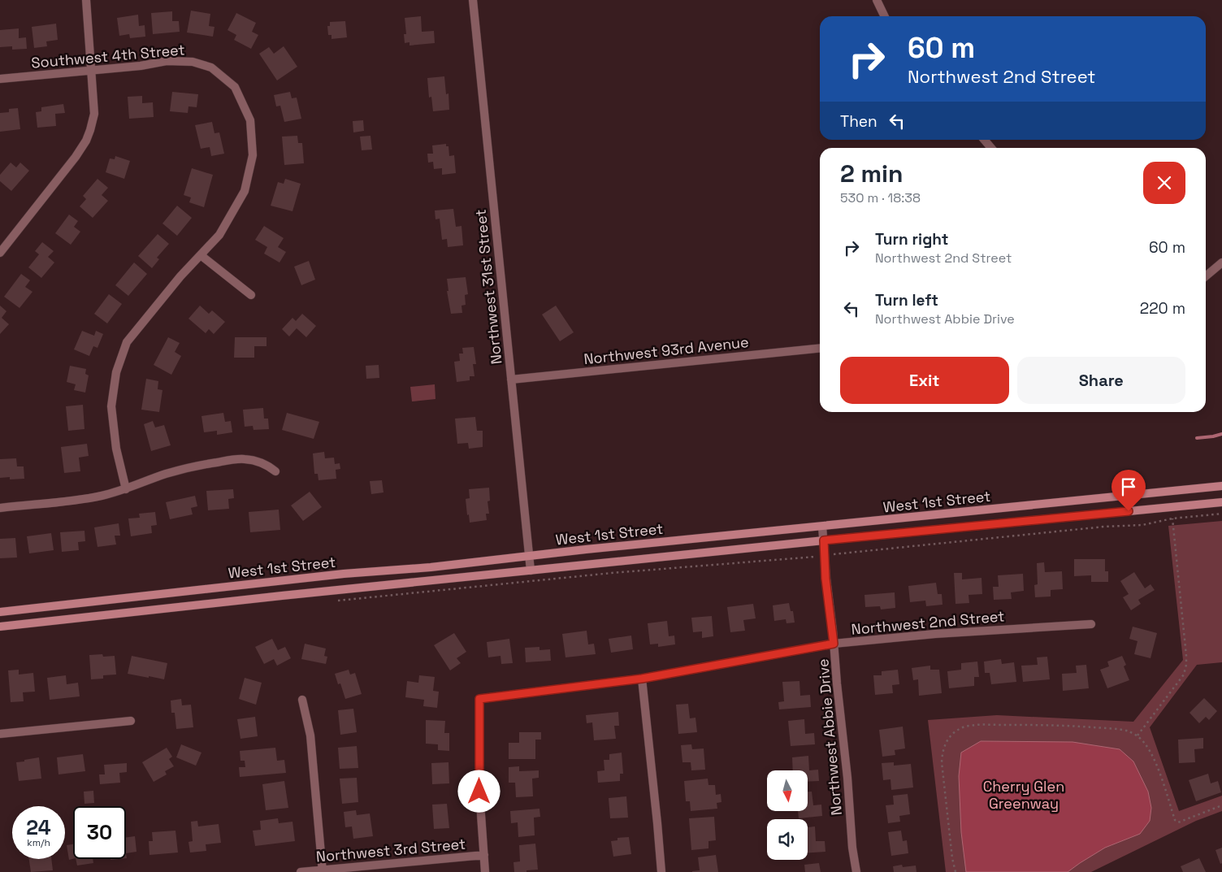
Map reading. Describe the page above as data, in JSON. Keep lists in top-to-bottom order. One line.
{"streets":{"main road":["West 1st Street"],"street":["Southwest 4th Street","Northwest 31st Street","Northwest 93rd Avenue","Northwest 2nd Street","Northwest Abbie Drive","Northwest 3rd Street"]},"crossings":[["Northwest 31st Street","Northwest 93rd Avenue"],["Northwest 31st Street","West 1st Street"],["West 1st Street","Northwest Abbie Drive"],["Northwest 2nd Street","Northwest Abbie Drive"],["Northwest 2nd Street","Northwest 3rd Street"]],"parks":["Cherry Glen Greenway"],"north":"bottom","page":{"turn":["60 m","Northwest 2nd Street"],"then":"Then","heading":["2 min","530 m · 18:38"],"list":[{"name":"Turn right","note":"Northwest 2nd Street","value":"60 m"},{"name":"Turn left","note":"Northwest Abbie Drive","value":"220 m"}],"buttons":["Exit","Share"],"speed":"24 km/h","limit":"30"}}
